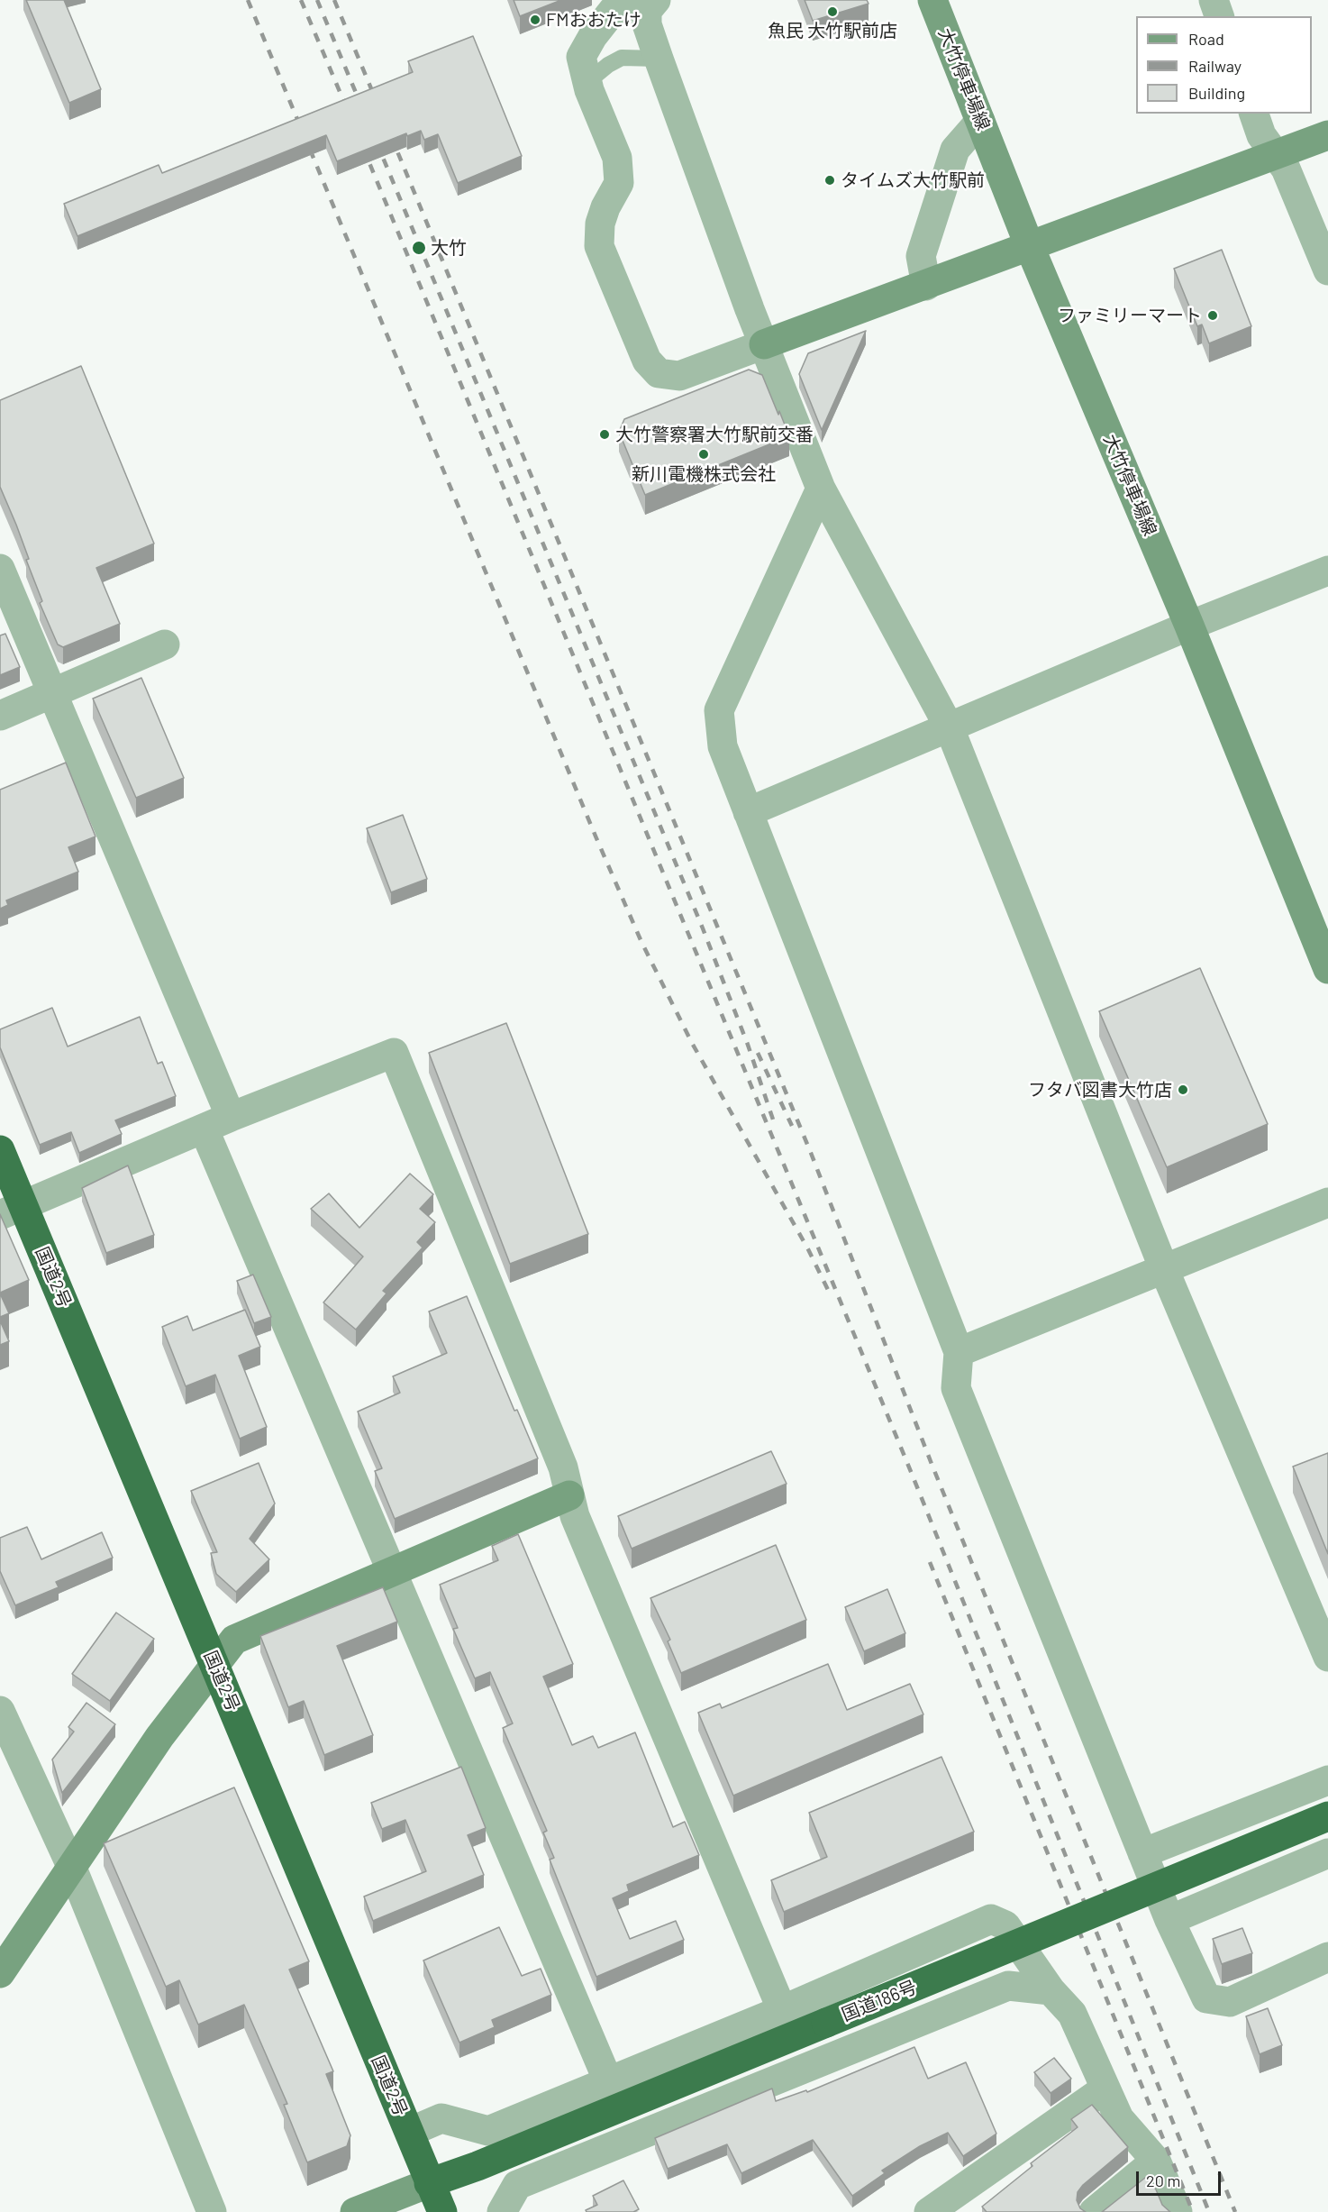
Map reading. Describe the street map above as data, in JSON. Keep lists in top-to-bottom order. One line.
{"streets":{"highway":["国道2号","国道186号"],"street":["大竹停車場線"]},"crossings":[["国道2号","国道186号"]],"places":["魚民 大竹駅前店","FMおおたけ","タイムズ大竹駅前","大竹","ファミリーマート","大竹警察署大竹駅前交番","新川電機株式会社","フタバ図書大竹店"],"legend":["Road","Railway","Building"],"scale_bar":"20 m"}
